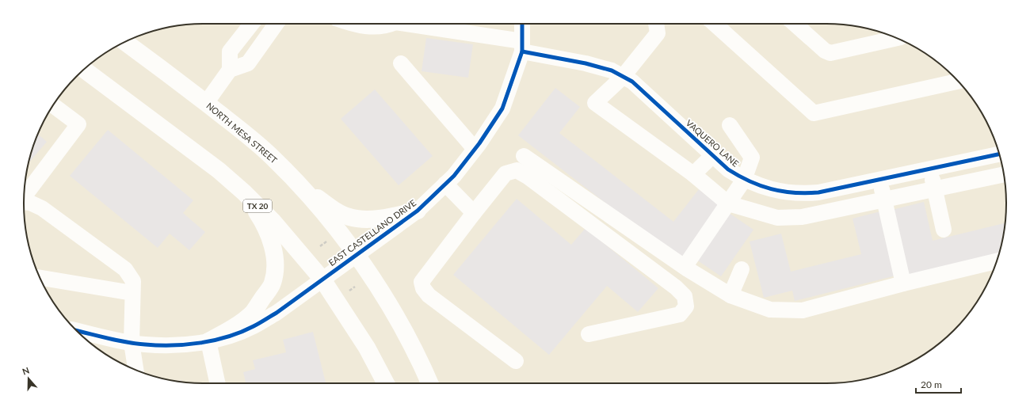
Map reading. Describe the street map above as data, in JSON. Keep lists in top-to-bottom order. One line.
{"streets":{"main road":["NORTH MESA STREET","TX 20"],"street":["VAQUERO LANE","EAST CASTELLANO DRIVE"]},"crossings":[["NORTH MESA STREET","EAST CASTELLANO DRIVE"],["VAQUERO LANE","EAST CASTELLANO DRIVE"],["TX 20","EAST CASTELLANO DRIVE"]],"scale_bar":"20 m","north":"top"}
